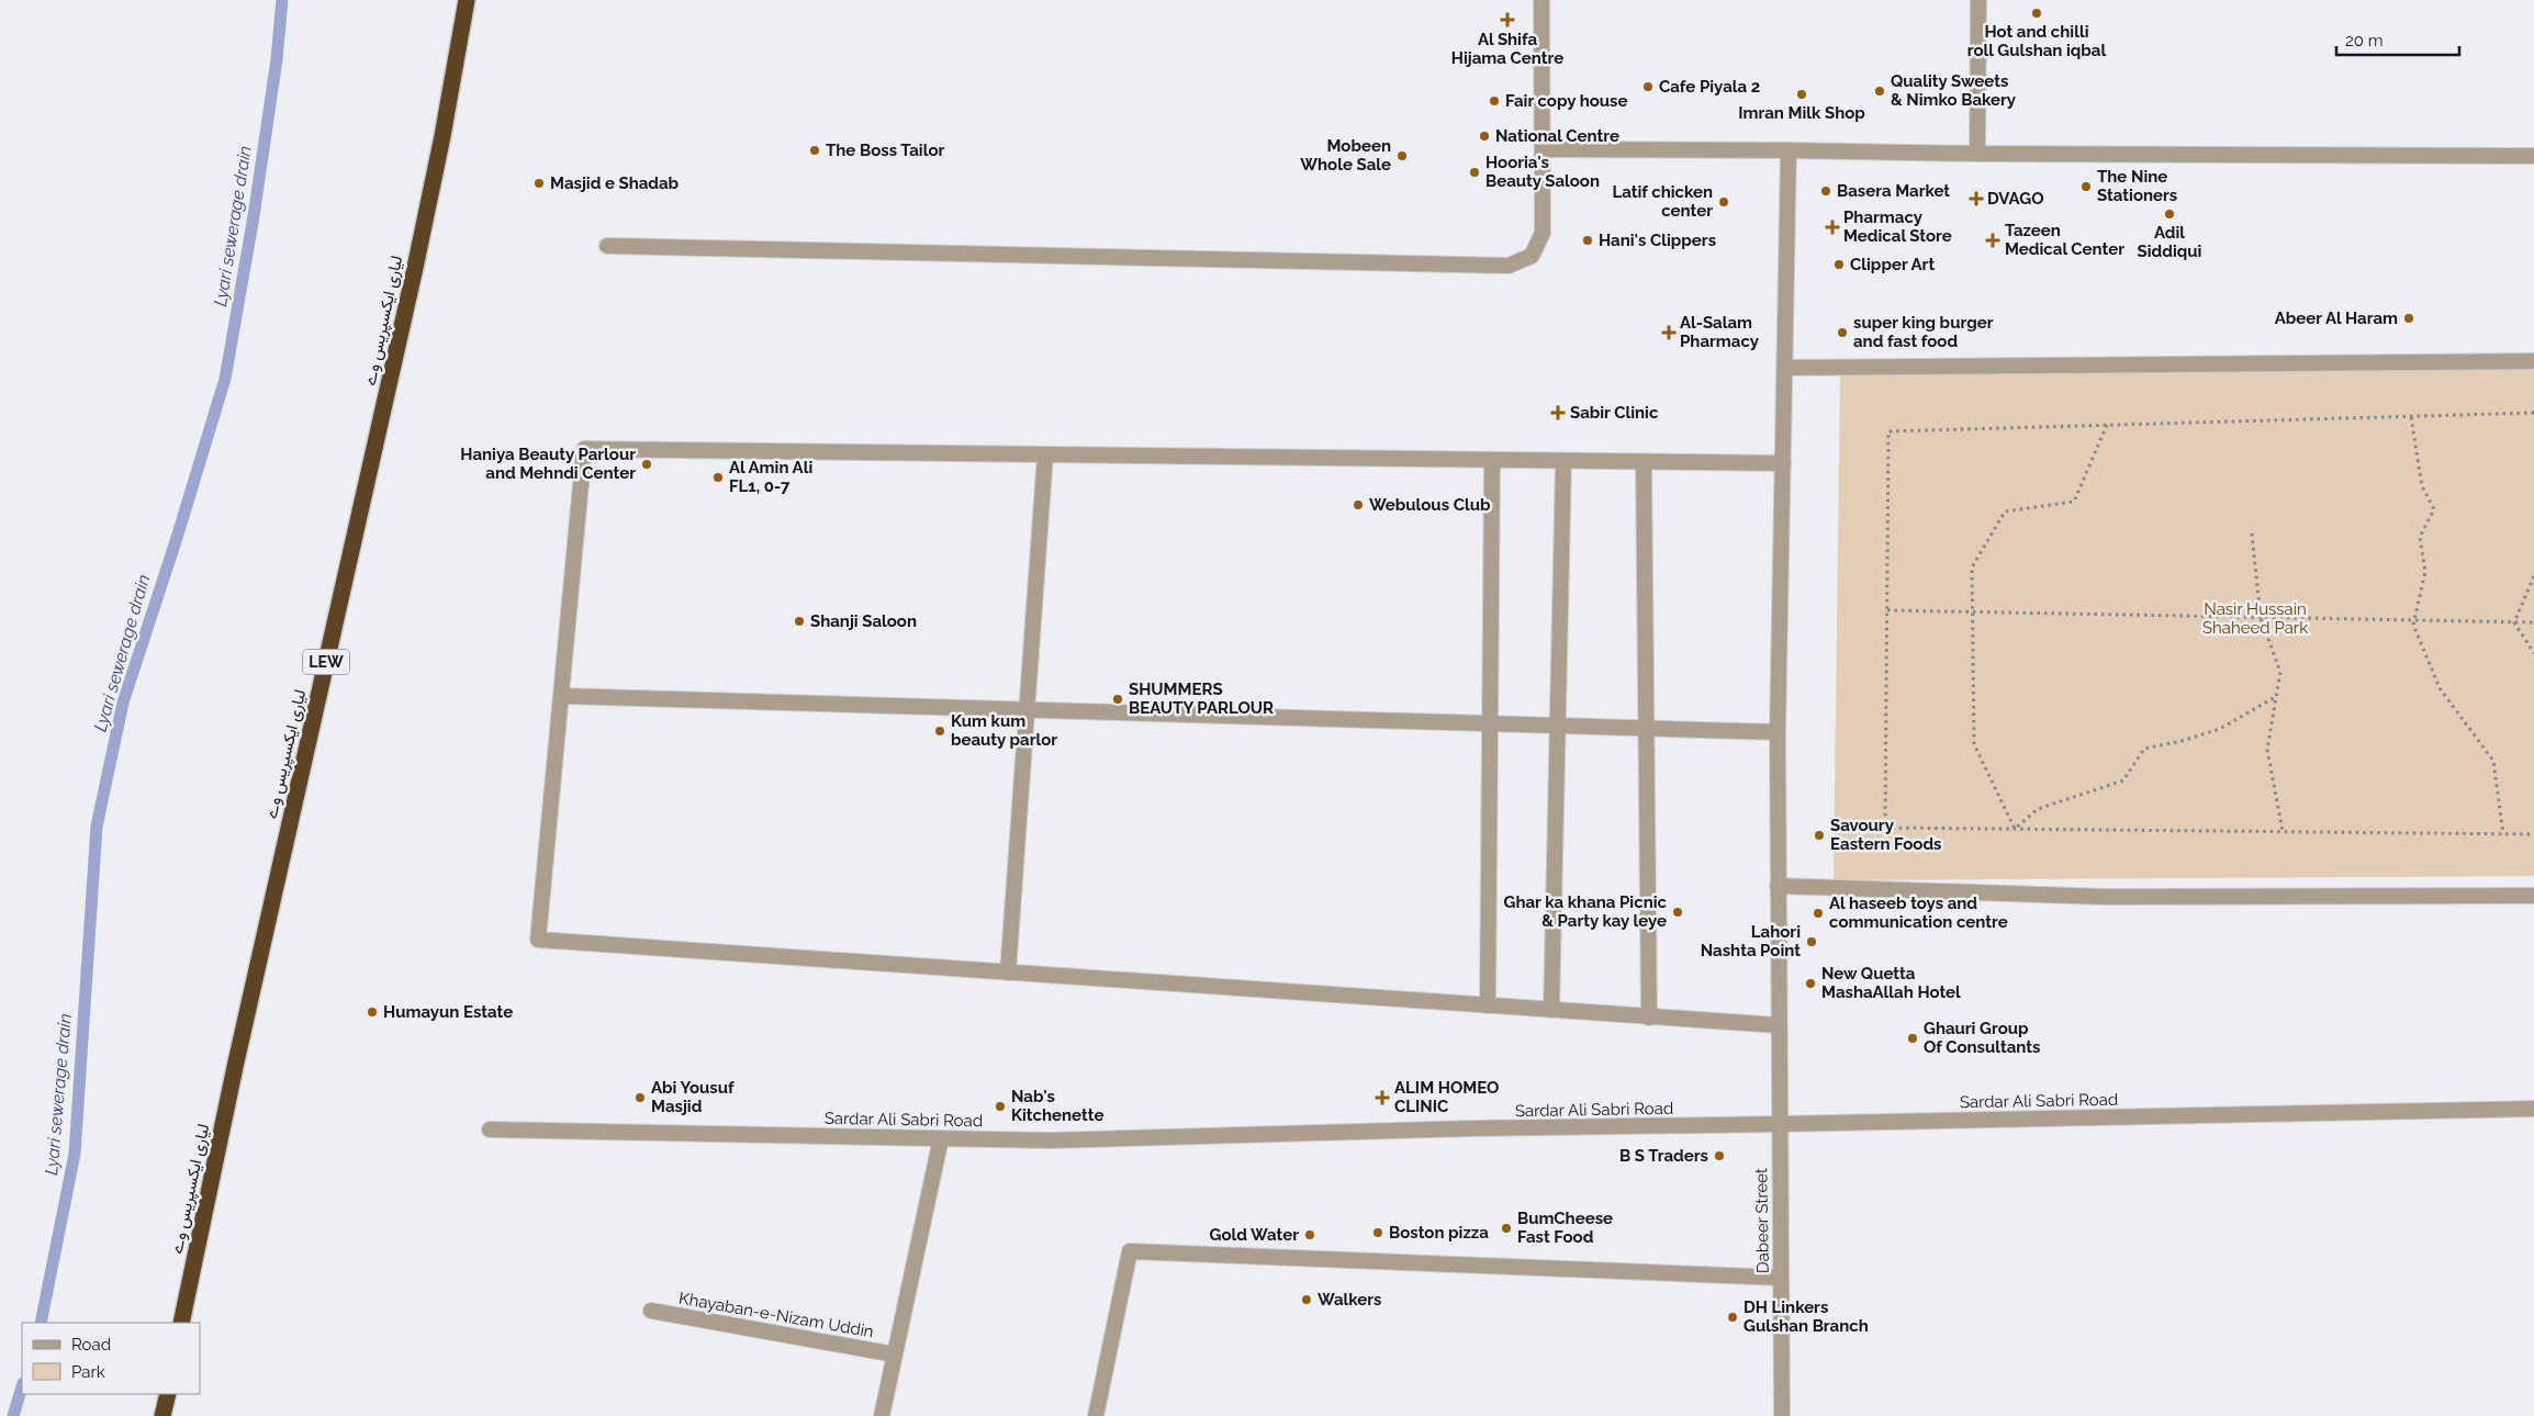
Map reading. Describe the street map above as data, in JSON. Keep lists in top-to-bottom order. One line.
{"streets":{"highway":["لیاری ایکسپریس وے","LEW"],"street":["Sardar Ali Sabri Road","Dabeer Street","Khayaban-e-Nizam Uddin"]},"crossings":[["Sardar Ali Sabri Road","Dabeer Street"]],"water":["Lyari sewerage drain"],"parks":["Nasir Hussain Shaheed Park"],"places":{"other":["Hot and chilli roll Gulshan iqbal","Cafe Piyala 2","Quality Sweets & Nimko Bakery","Imran Milk Shop","Fair copy house","National Centre","The Boss Tailor","Mobeen Whole Sale","Hooria's Beauty Saloon","Masjid e Shadab","The Nine Stationers","Basera Market","Latif chicken center","Adil Siddiqui","Hani's Clippers","Clipper Art","Abeer Al Haram","super king burger and fast food","Haniya Beauty Parlour and Mehndi Center","Al Amin Ali FL1, 0-7","Webulous Club","Shanji Saloon","SHUMMERS BEAUTY PARLOUR","Kum kum beauty parlor","Savoury Eastern Foods","Ghar ka khana Picnic & Party kay leye","Al haseeb toys and communication centre","Lahori Nashta Point","New Quetta MashaAllah Hotel","Humayun Estate","Ghauri Group Of Consultants","Abi Yousuf Masjid","Nab's Kitchenette","B S Traders","BumCheese Fast Food","Boston pizza","Gold Water","Walkers","DH Linkers Gulshan Branch"],"health":["Al Shifa Hijama Centre","DVAGO","Pharmacy Medical Store","Tazeen Medical Center","Al-Salam Pharmacy","Sabir Clinic","ALIM HOMEO CLINIC"]},"legend":["Road","Park"],"scale_bar":"20 m"}
